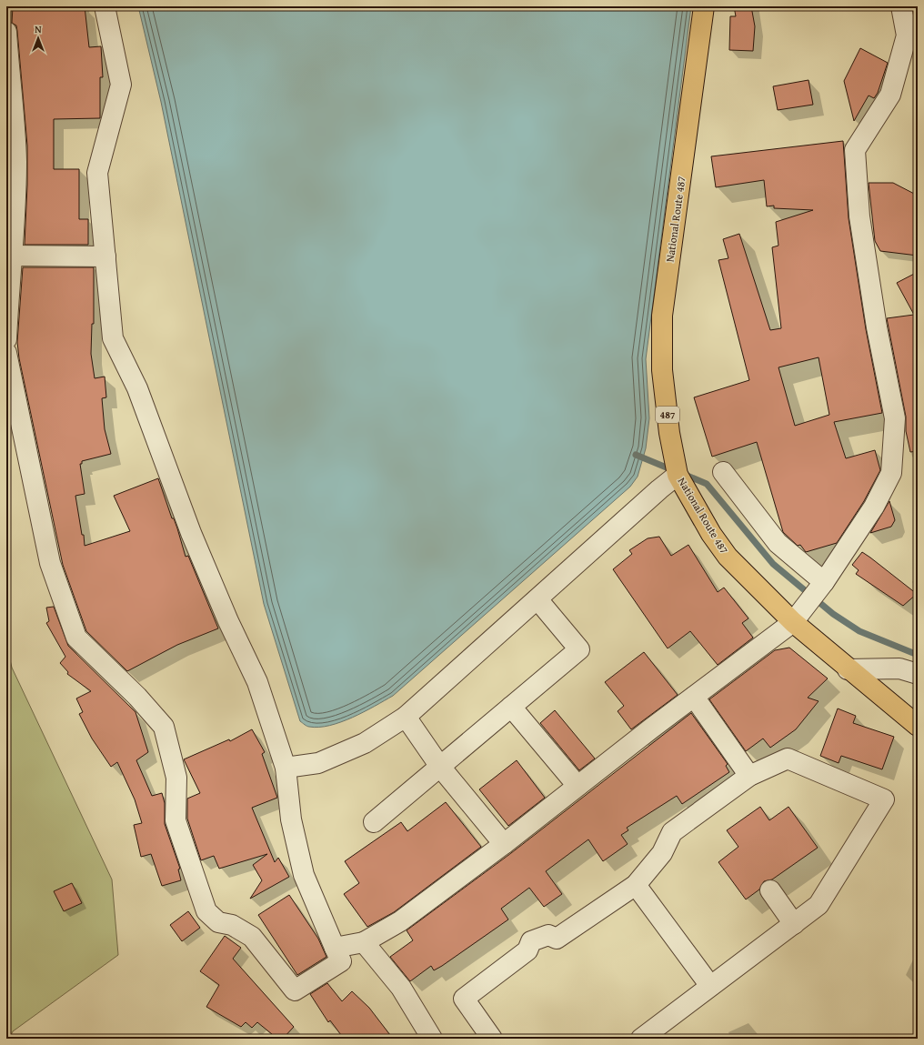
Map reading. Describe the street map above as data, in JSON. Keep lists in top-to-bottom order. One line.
{"streets":{"highway":["National Route 487","487"]},"north":"top"}
